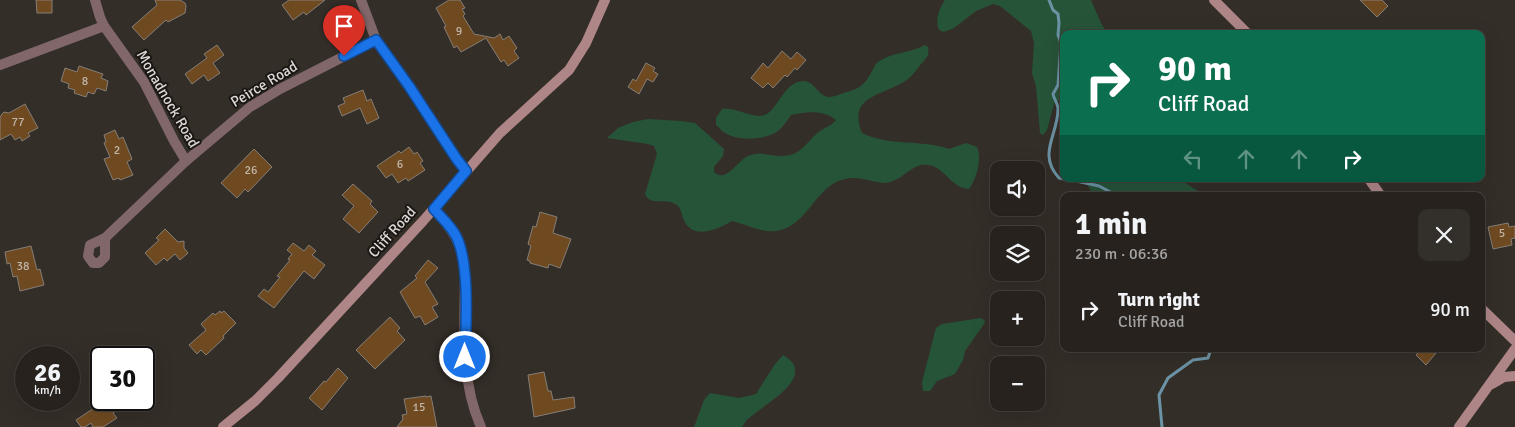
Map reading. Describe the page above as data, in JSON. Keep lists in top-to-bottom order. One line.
{"streets":{"street":["Peirce Road","Monadnock Road","Cliff Road"]},"crossings":[["Peirce Road","Monadnock Road"]],"house_numbers":["9","8","77","2","6","26","5","38","15"],"page":{"turn":["90 m","Cliff Road"],"map_buttons":["+","−"],"heading":["1 min","230 m · 06:36"],"list":[{"name":"Turn right","note":"Cliff Road","value":"90 m"}],"speed":"26 km/h","limit":"30"}}
